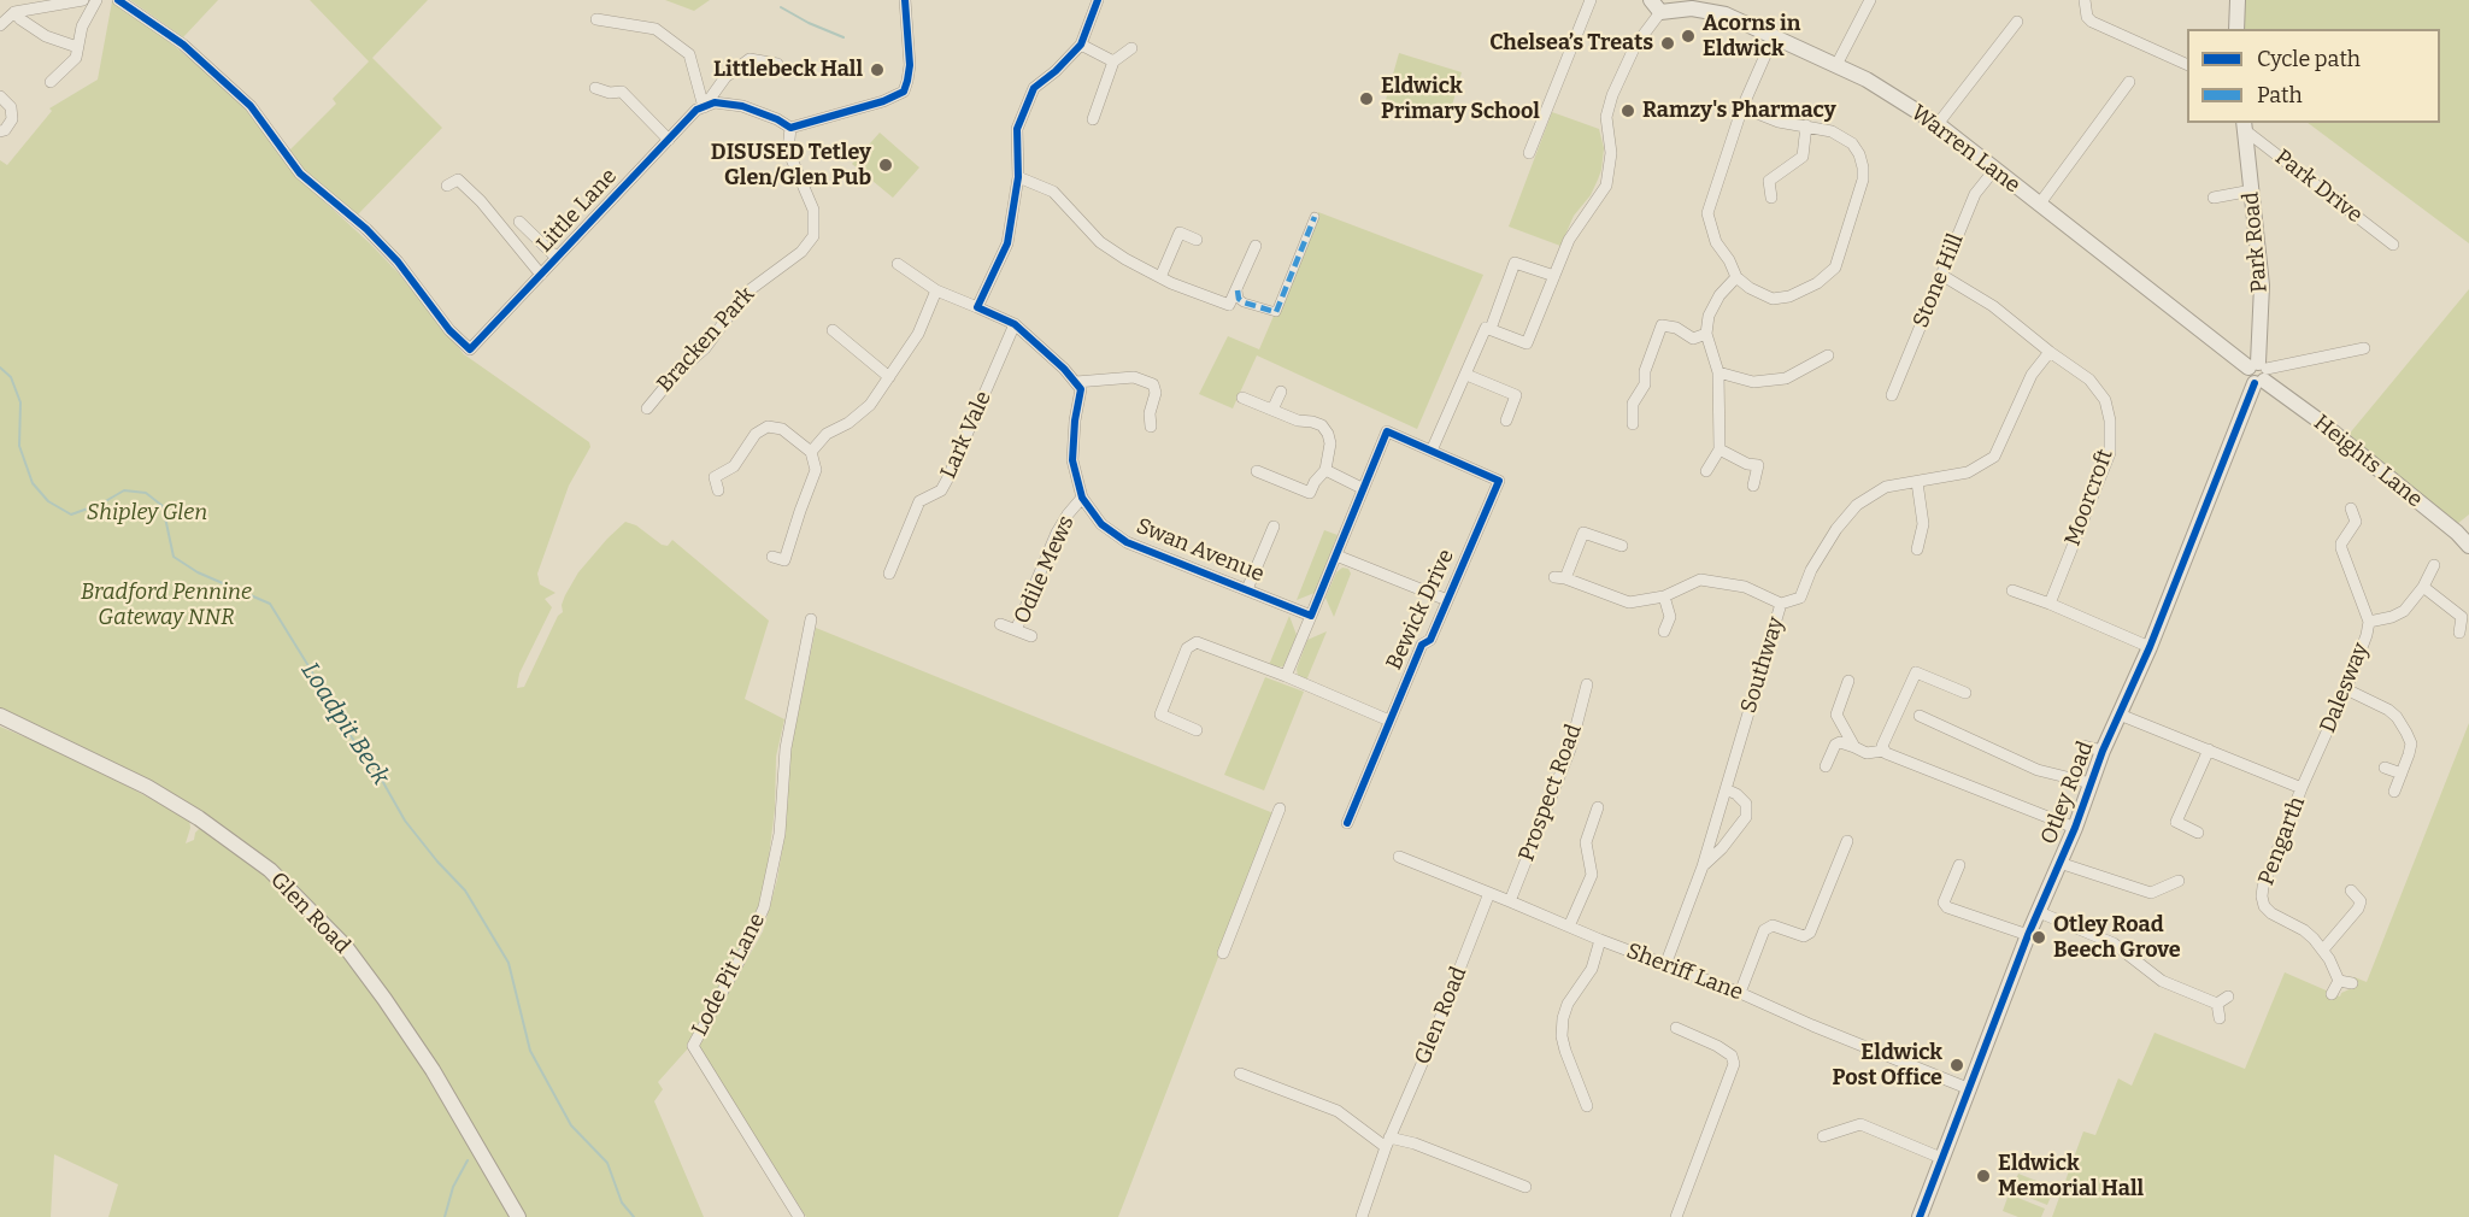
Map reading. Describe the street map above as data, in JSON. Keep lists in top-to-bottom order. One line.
{"streets":{"street":["Warren Lane","Park Drive","Little Lane","Park Road","Stone Hill","Bracken Park","Lark Vale","Heights Lane","Moorcroft","Swan Avenue","Odile Mews","Bewick Drive","Southway","Dalesway","Prospect Road","Otley Road","Pengarth","Glen Road","Sheriff Lane","Lode Pit Lane"]},"crossings":[["Warren Lane","Park Road"],["Warren Lane","Stone Hill"],["Warren Lane","Heights Lane"],["Warren Lane","Otley Road"],["Park Drive","Park Road"],["Park Road","Heights Lane"],["Park Road","Otley Road"],["Stone Hill","Moorcroft"],["Heights Lane","Otley Road"],["Moorcroft","Southway"],["Swan Avenue","Odile Mews"],["Southway","Sheriff Lane"],["Dalesway","Pengarth"],["Prospect Road","Sheriff Lane"],["Otley Road","Sheriff Lane"],["Glen Road","Sheriff Lane"]],"water":["Loadpit Beck"],"parks":["Shipley Glen","Bradford Pennine Gateway NNR"],"places":["Acorns in Eldwick","Chelsea’s Treats","Littlebeck Hall","Eldwick Primary School","Ramzy's Pharmacy","DISUSED Tetley Glen/Glen Pub","Otley Road Beech Grove","Eldwick Post Office","Eldwick Memorial Hall"],"legend":["Cycle path","Path"]}
